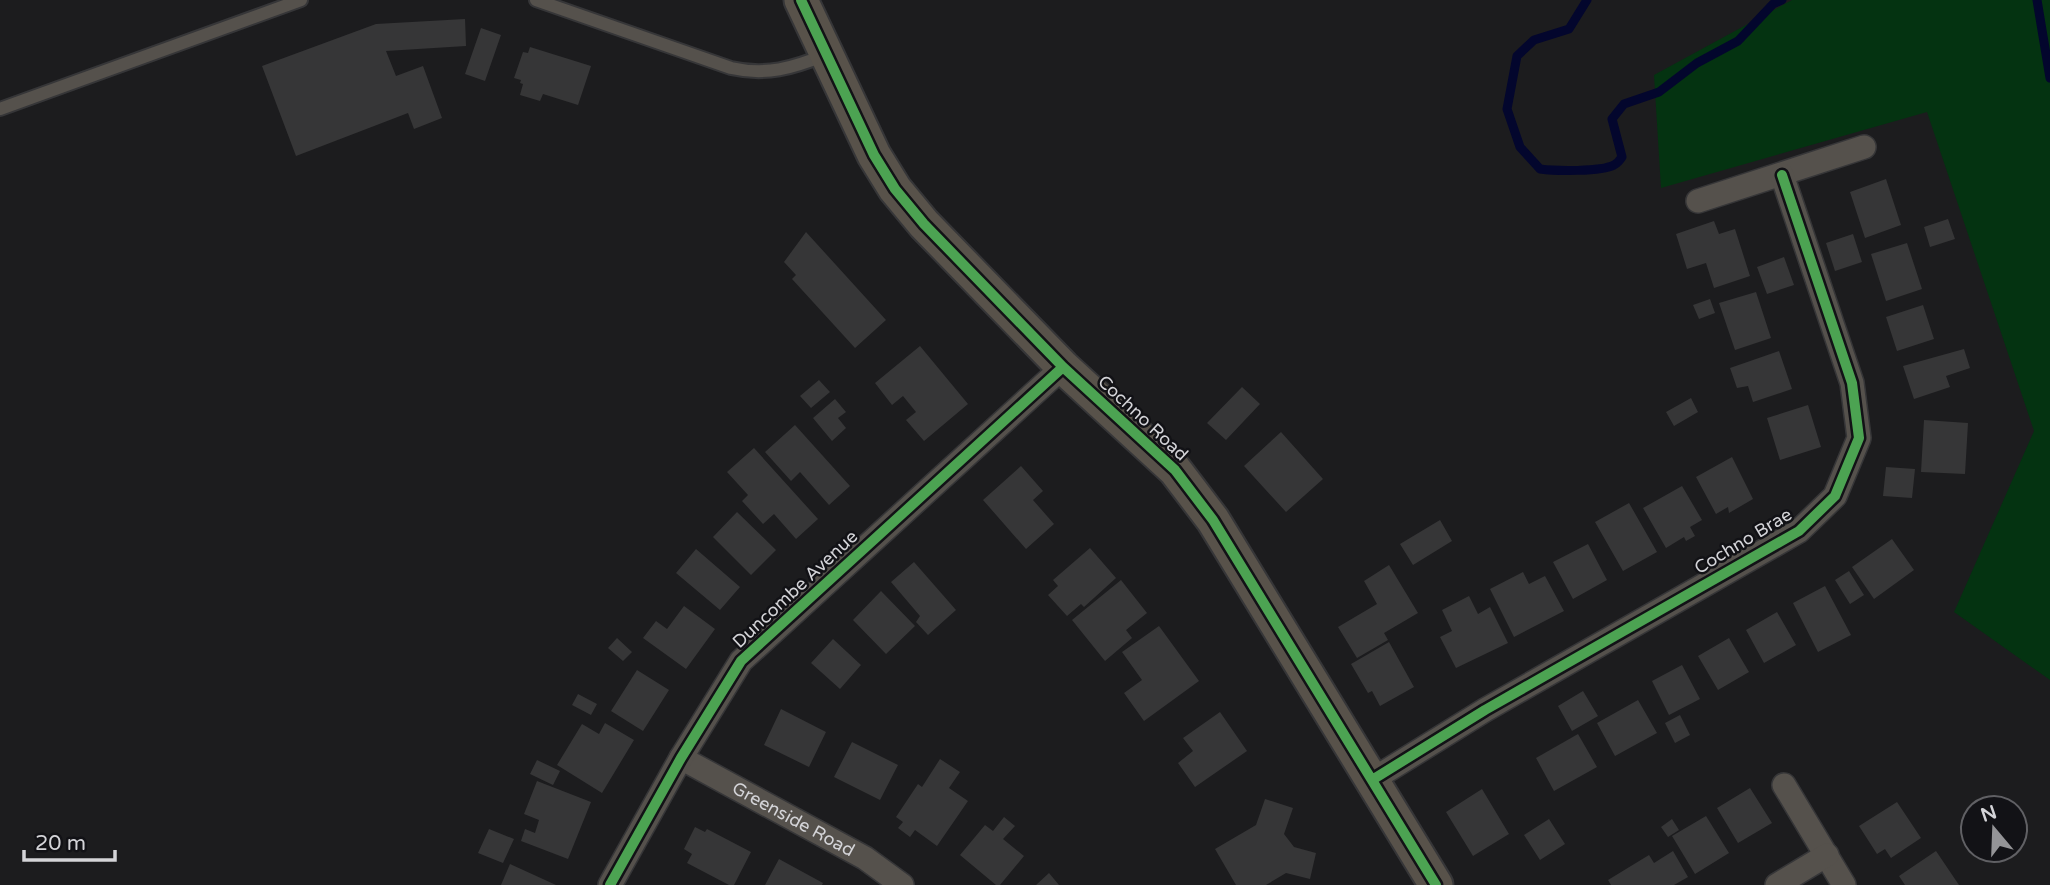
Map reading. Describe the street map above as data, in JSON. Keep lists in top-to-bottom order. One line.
{"streets":{"street":["Cochno Road","Cochno Brae","Duncombe Avenue","Greenside Road"]},"crossings":[["Cochno Road","Cochno Brae"],["Cochno Road","Duncombe Avenue"],["Duncombe Avenue","Greenside Road"]],"scale_bar":"20 m","north":"top"}
